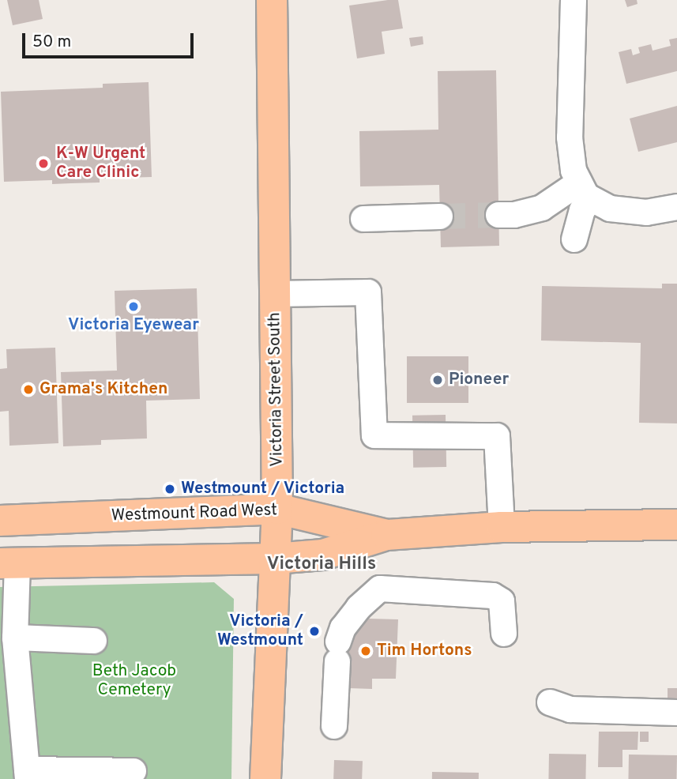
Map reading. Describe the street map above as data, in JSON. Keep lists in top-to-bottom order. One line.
{"streets":{"main road":["Victoria Street South","Westmount Road West"]},"crossings":[["Victoria Street South","Westmount Road West"]],"districts":["Victoria Hills"],"parks":["Beth Jacob Cemetery"],"places":["K-W Urgent Care Clinic","Victoria Eyewear","Pioneer","Grama's Kitchen","Westmount / Victoria","Victoria / Westmount","Tim Hortons"],"scale_bar":"50 m"}
